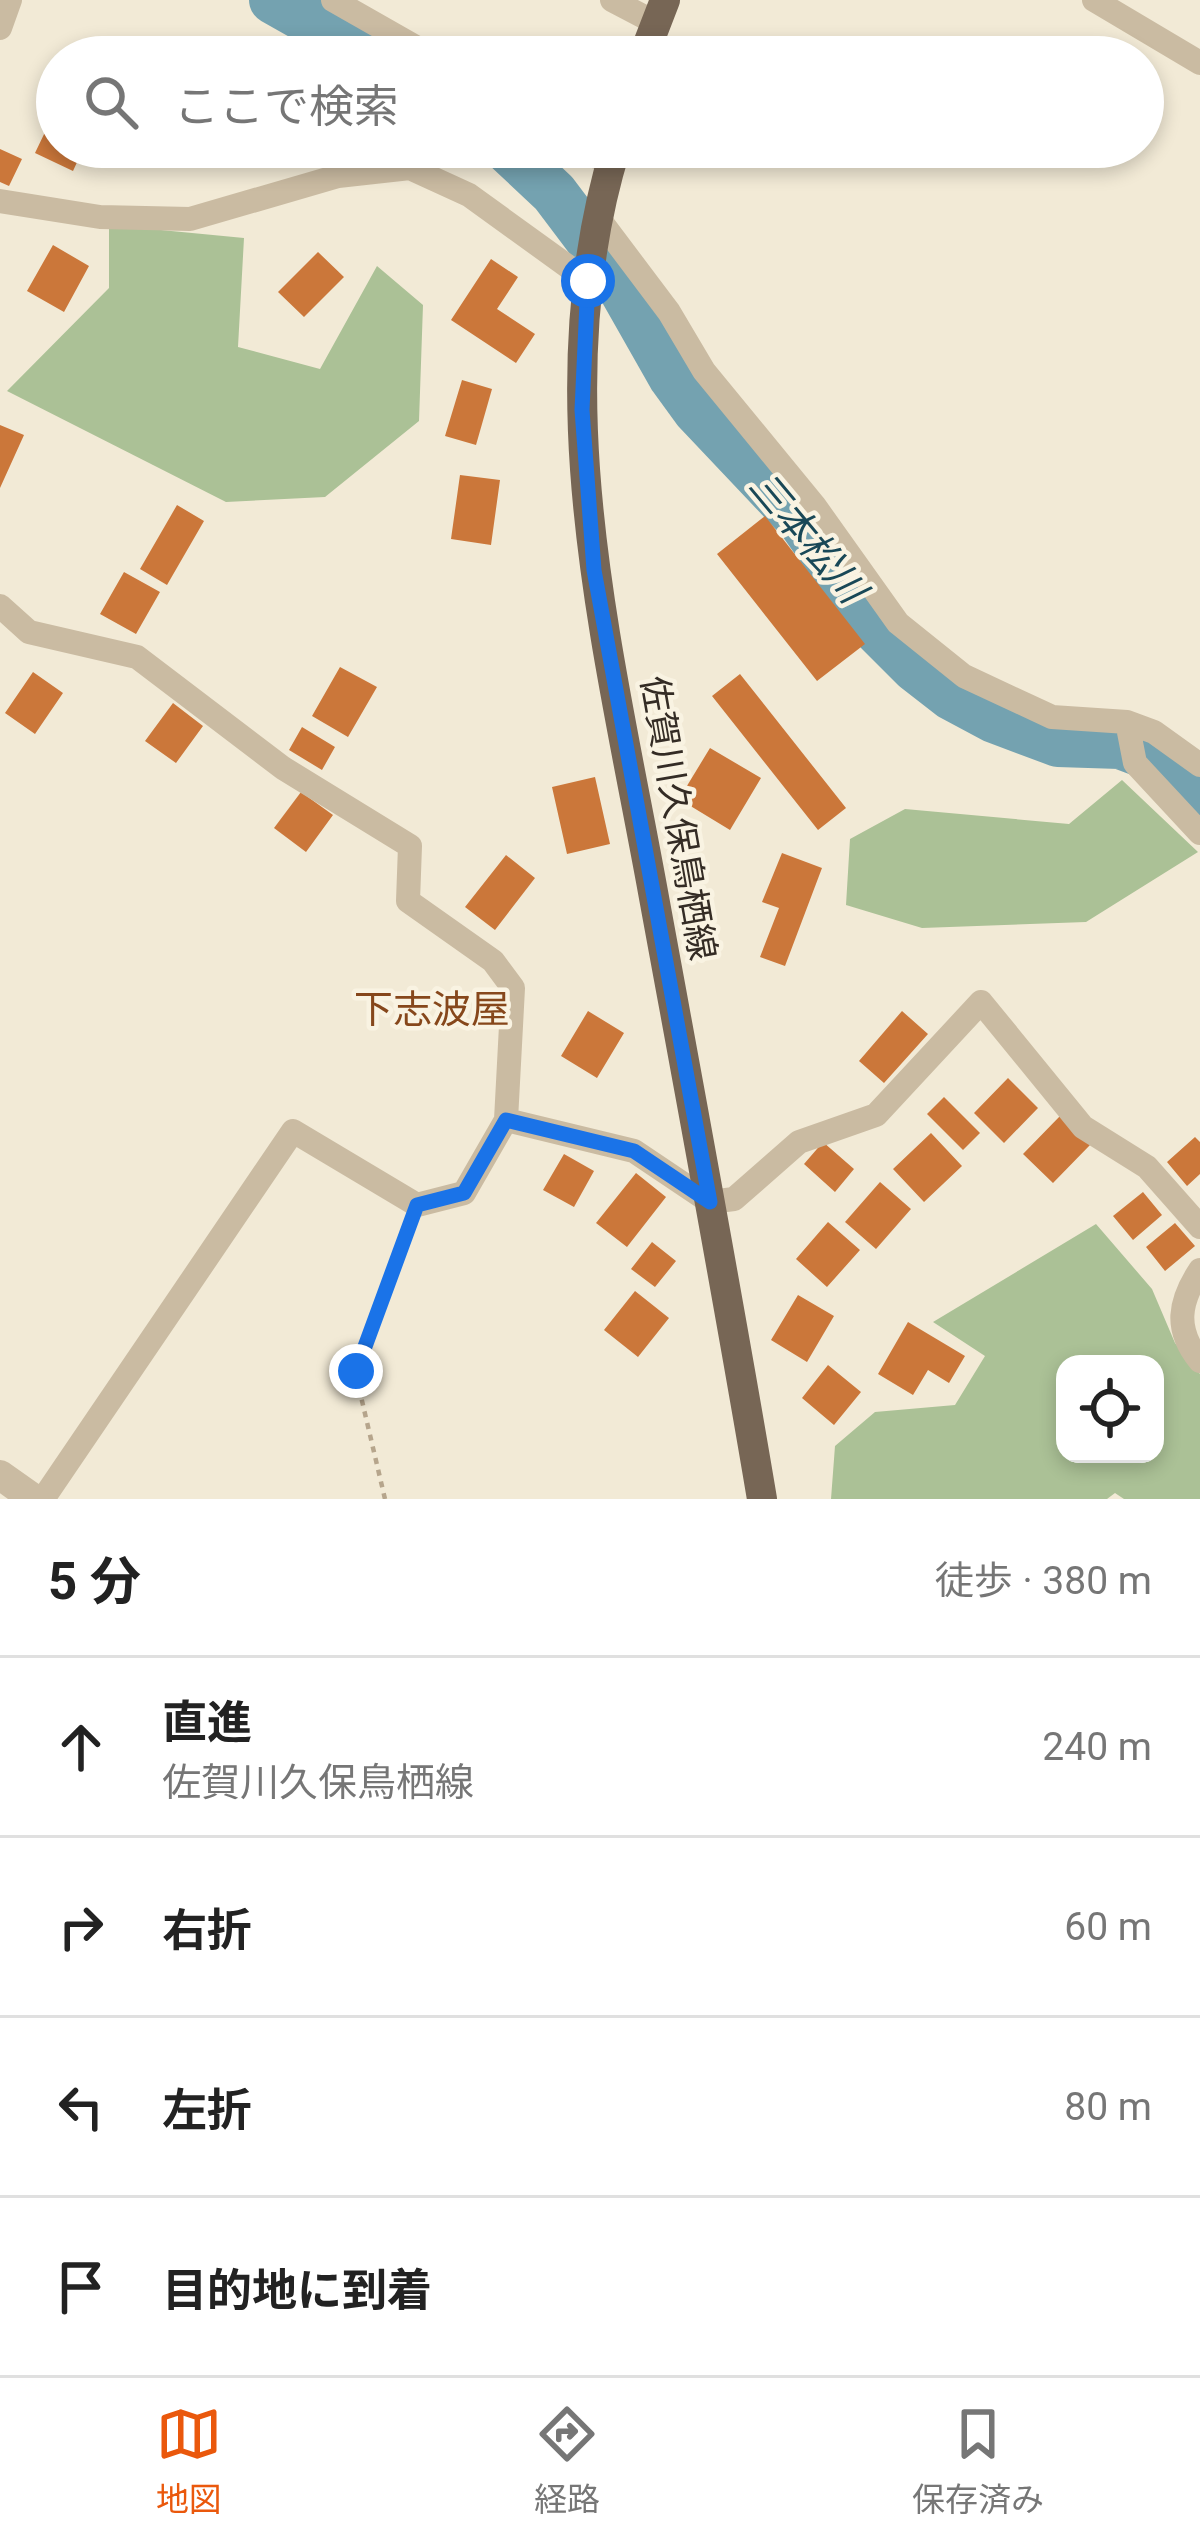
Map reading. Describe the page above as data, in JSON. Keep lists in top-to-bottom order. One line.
{"streets":{"main road":["佐賀川久保鳥栖線"]},"districts":["下志波屋"],"water":["三本松川"],"page":{"search":"ここで検索","heading":["5 分","徒歩 · 380 m"],"list":[["直進","佐賀川久保鳥栖線","240 m"],["右折","60 m"],["左折","80 m"],"目的地に到着"],"nav":["地図","経路","保存済み"]}}
